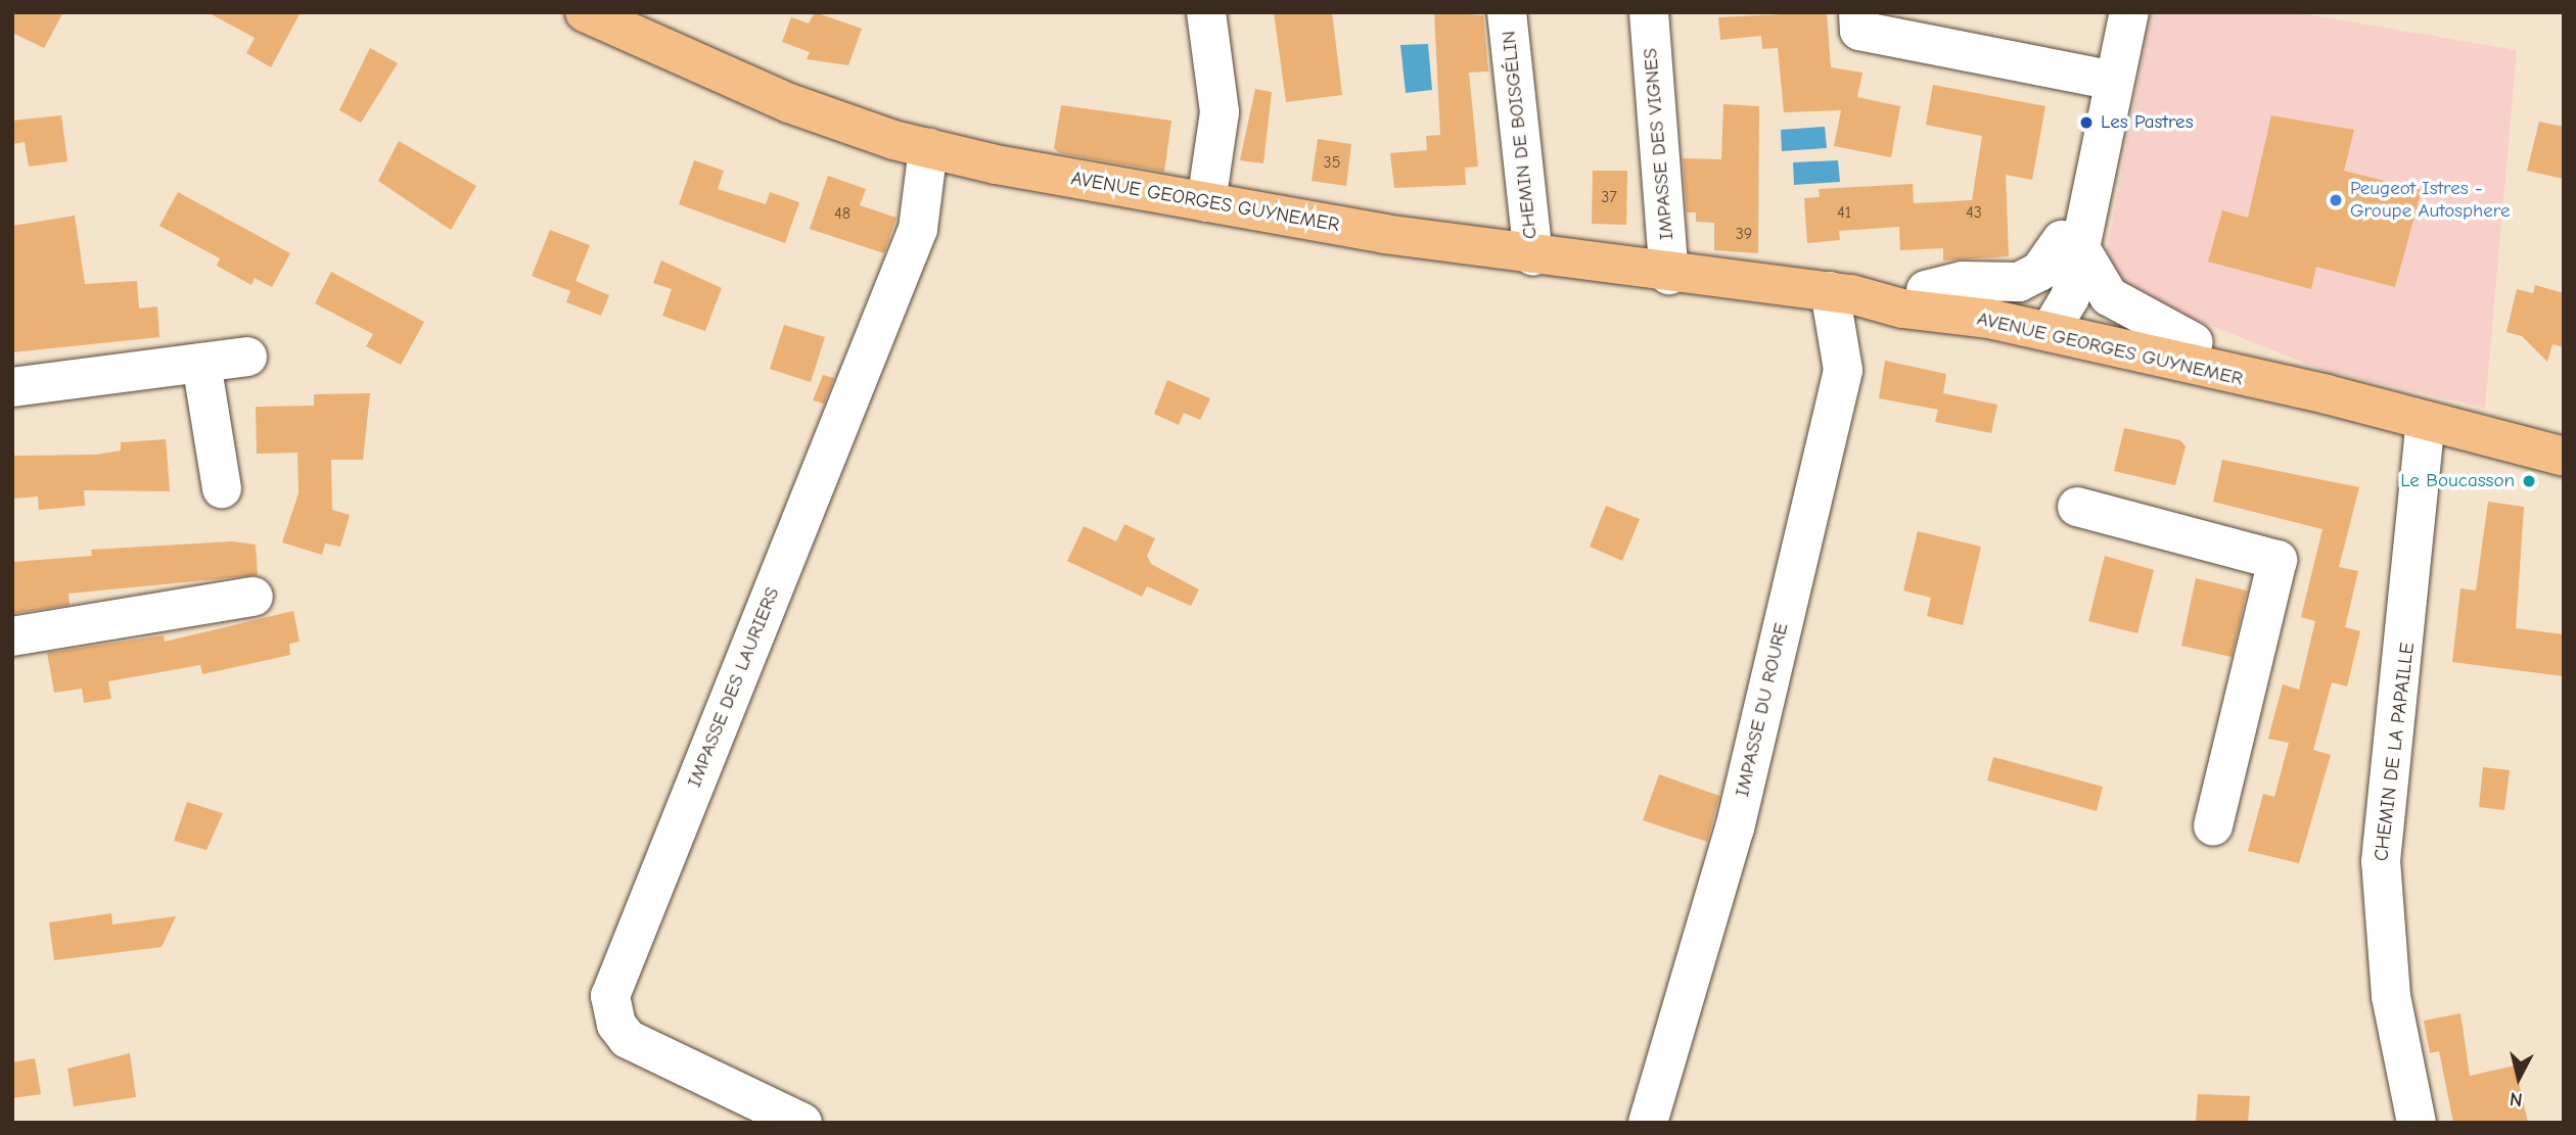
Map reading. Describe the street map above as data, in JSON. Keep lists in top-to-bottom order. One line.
{"streets":{"main road":["AVENUE GEORGES GUYNEMER"],"street":["CHEMIN DE BOISGÉLIN","IMPASSE DES VIGNES","IMPASSE DES LAURIERS","IMPASSE DU ROURE","CHEMIN DE LA PAPAILLE"]},"crossings":[["CHEMIN DE BOISGÉLIN","AVENUE GEORGES GUYNEMER"],["IMPASSE DES VIGNES","AVENUE GEORGES GUYNEMER"],["AVENUE GEORGES GUYNEMER","IMPASSE DES LAURIERS"],["AVENUE GEORGES GUYNEMER","IMPASSE DU ROURE"],["AVENUE GEORGES GUYNEMER","CHEMIN DE LA PAPAILLE"]],"places":["Les Pastres","Peugeot Istres - Groupe Autosphere","Le Boucasson"],"house_numbers":["35","37","41","43","48","39"],"north":"bottom"}
